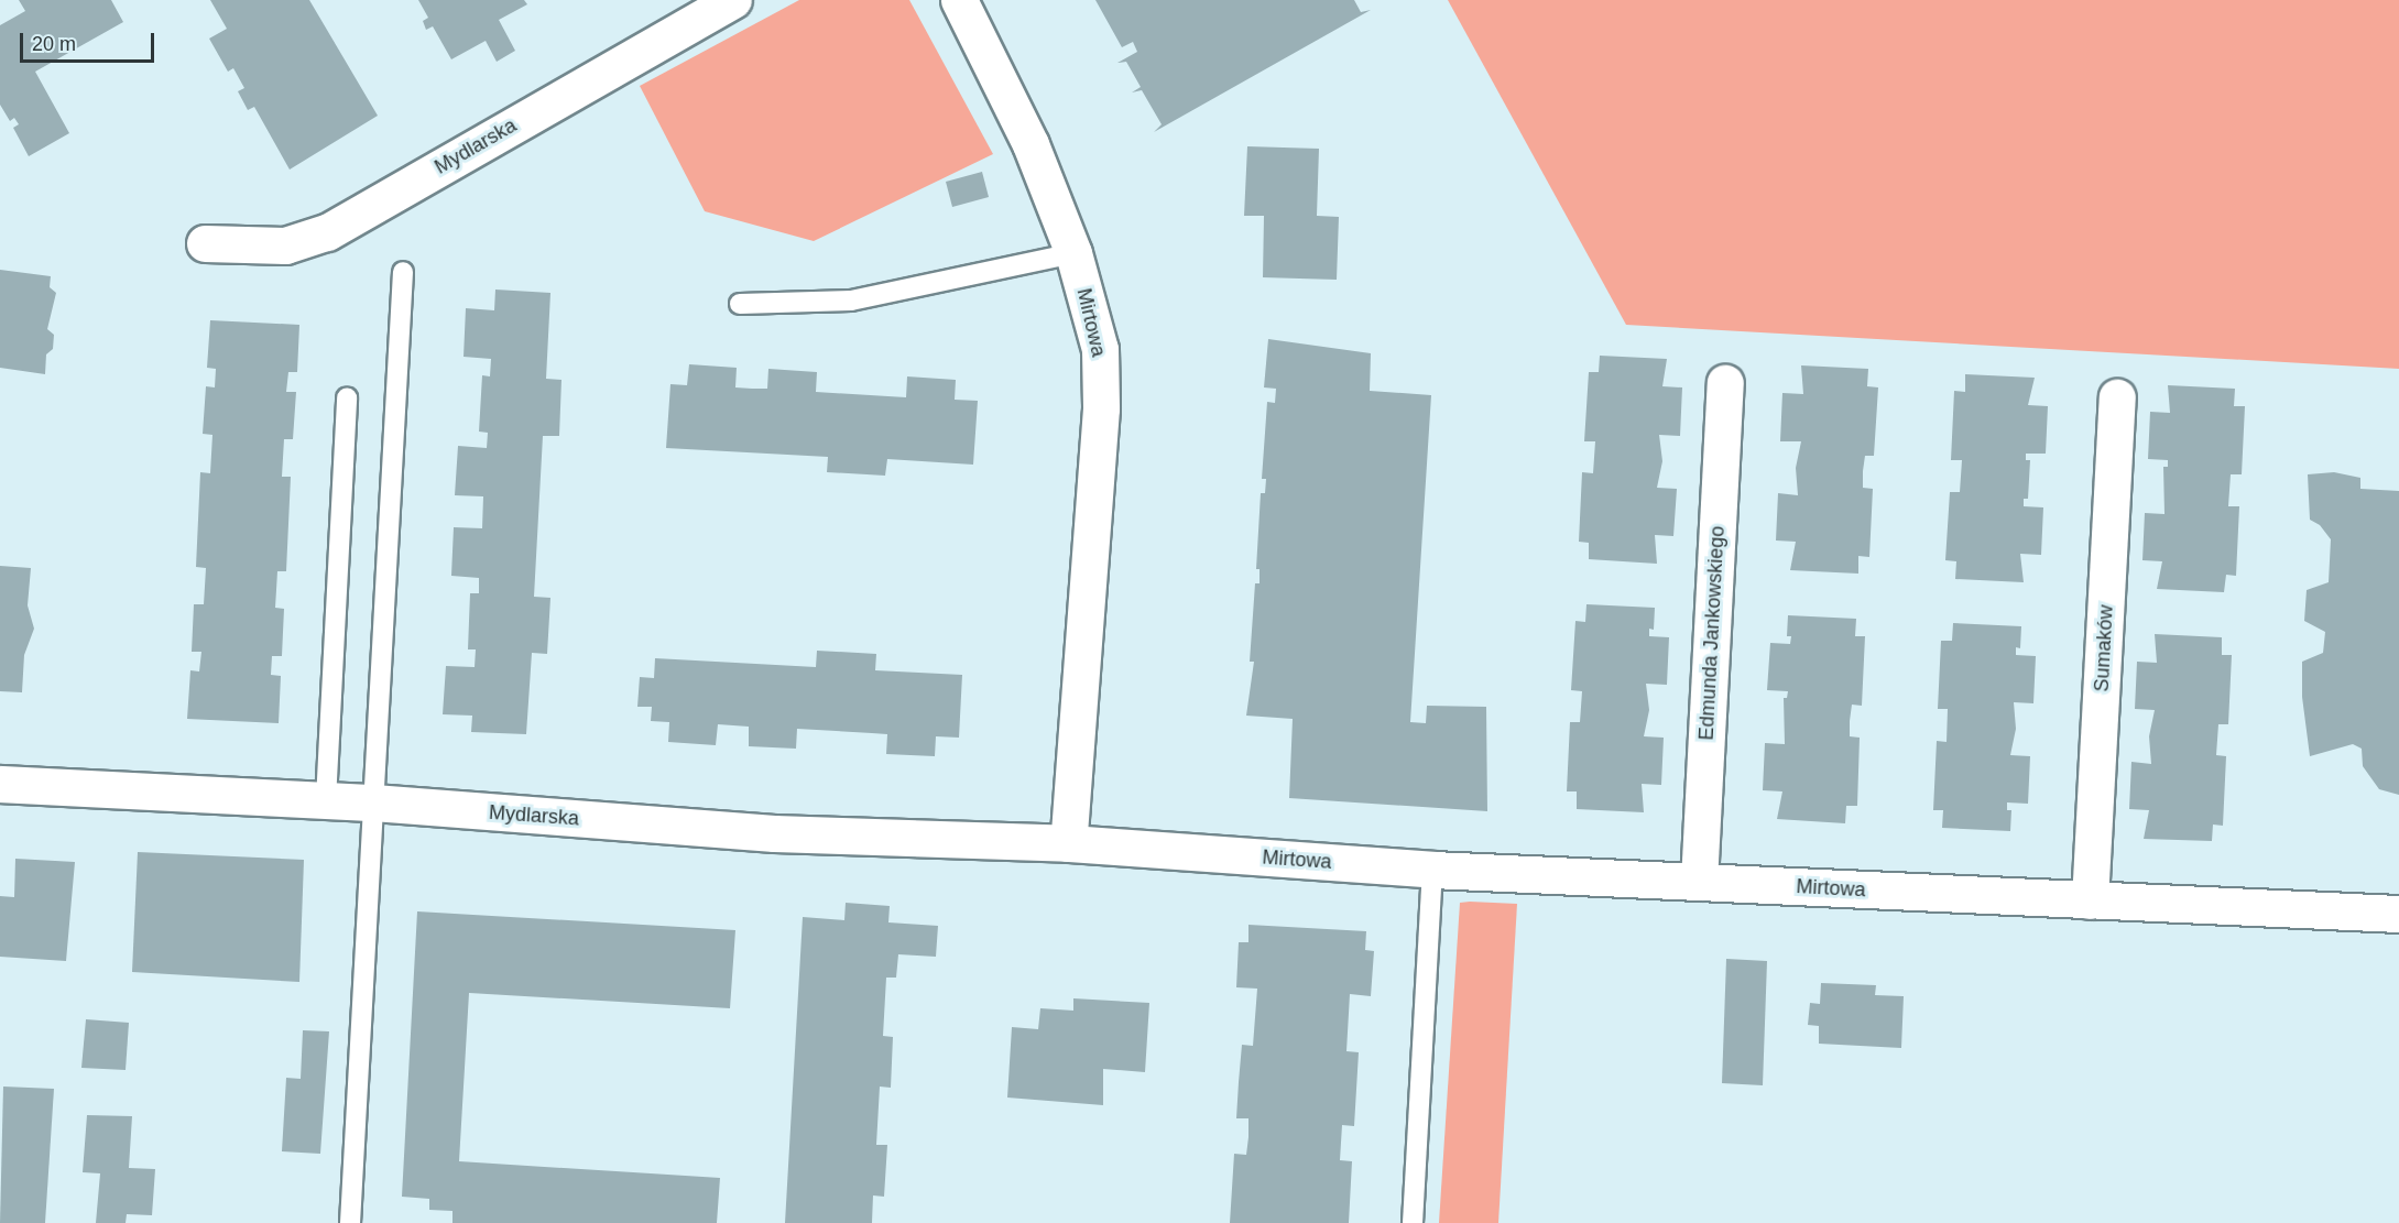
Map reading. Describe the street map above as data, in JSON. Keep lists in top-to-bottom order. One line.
{"streets":{"street":["Mydlarska","Mirtowa","Edmunda Jankowskiego","Sumaków"]},"crossings":[["Mydlarska","Mirtowa"],["Mirtowa","Edmunda Jankowskiego"],["Mirtowa","Sumaków"]],"scale_bar":"20 m"}
